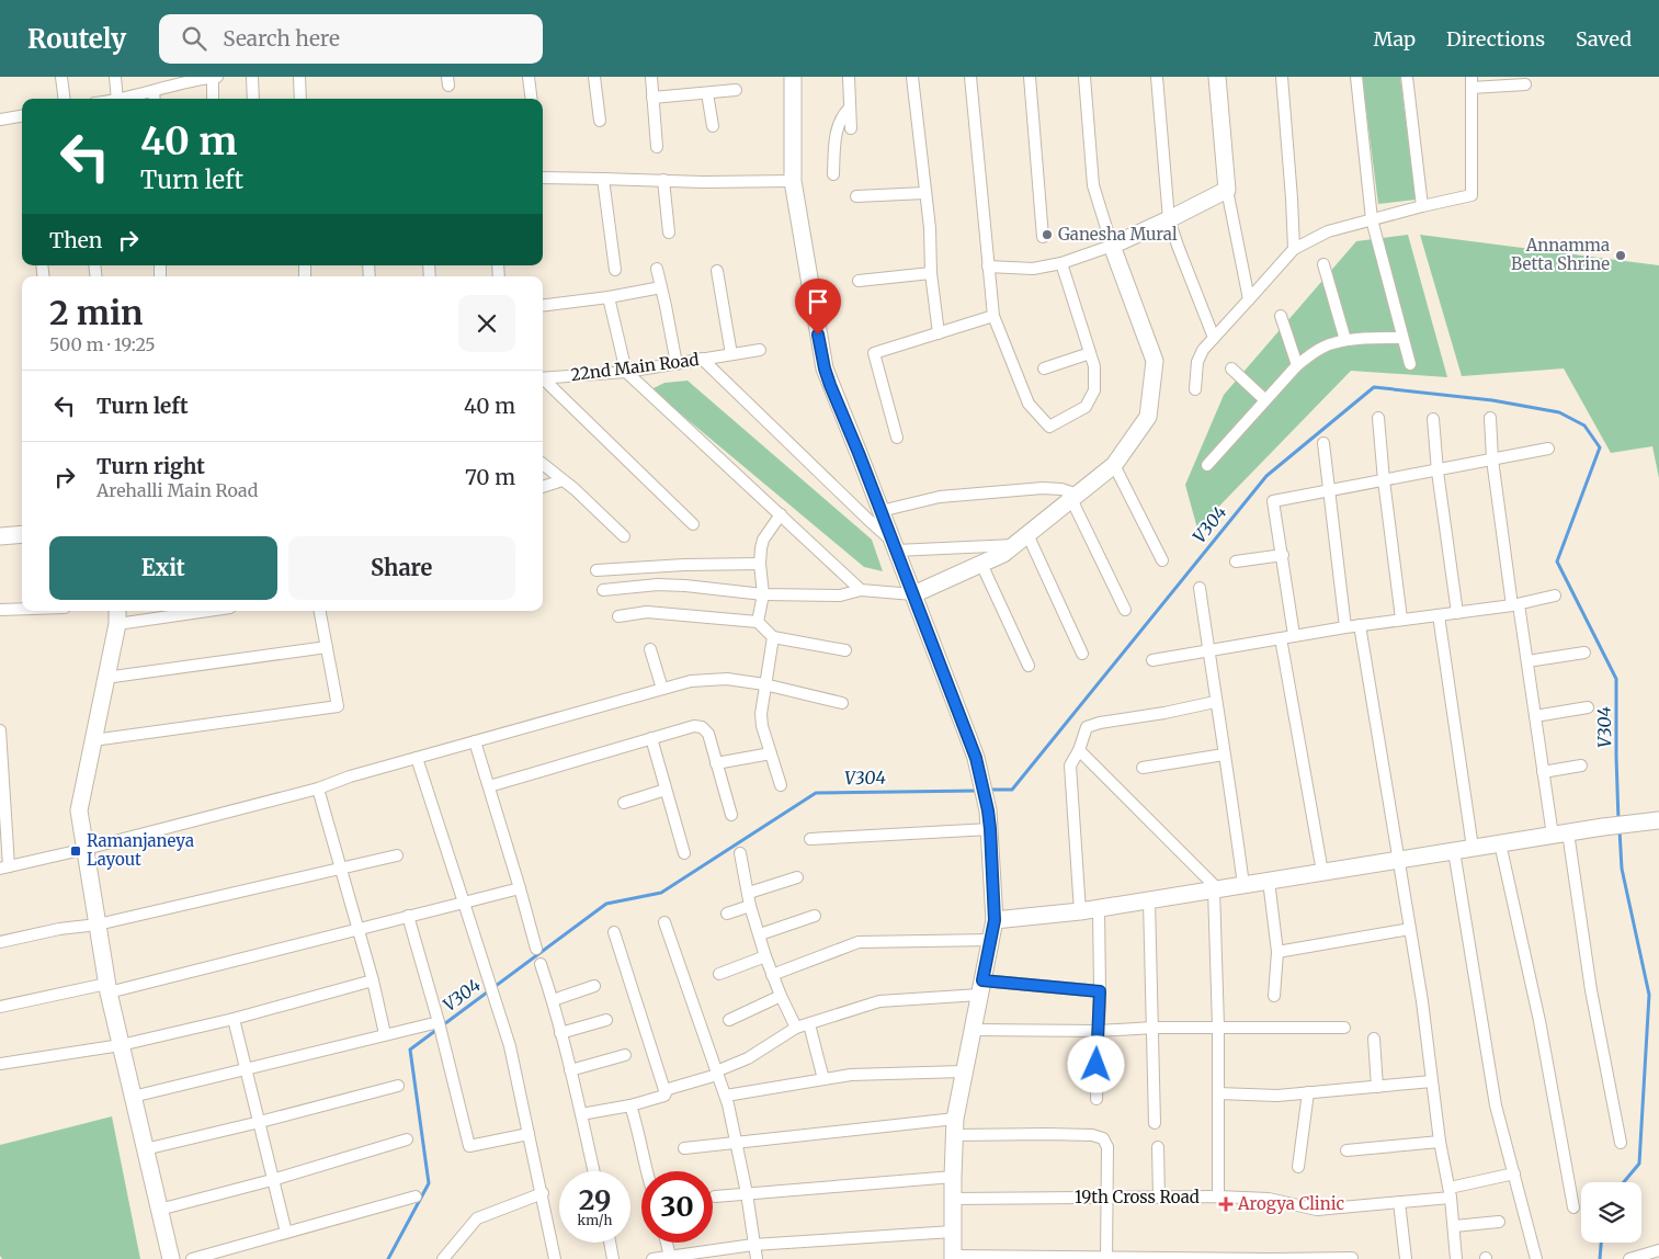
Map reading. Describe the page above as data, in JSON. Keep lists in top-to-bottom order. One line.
{"streets":{"street":["22nd Main Road","19th Cross Road"]},"water":["V304"],"places":{"other":["Ganesha Mural","Annamma Betta Shrine"],"transit":["Ramanjaneya Layout"],"health":["Arogya Clinic"]},"page":{"header":"Routely","search":"Search here","nav":["Map","Directions","Saved"],"turn":["40 m","Turn left"],"then":"Then","heading":["2 min","500 m · 19:25"],"list":[{"name":"Turn left","value":"40 m"},{"name":"Turn right","note":"Arehalli Main Road","value":"70 m"}],"buttons":["Exit","Share"],"speed":"29 km/h","limit":"30"}}
